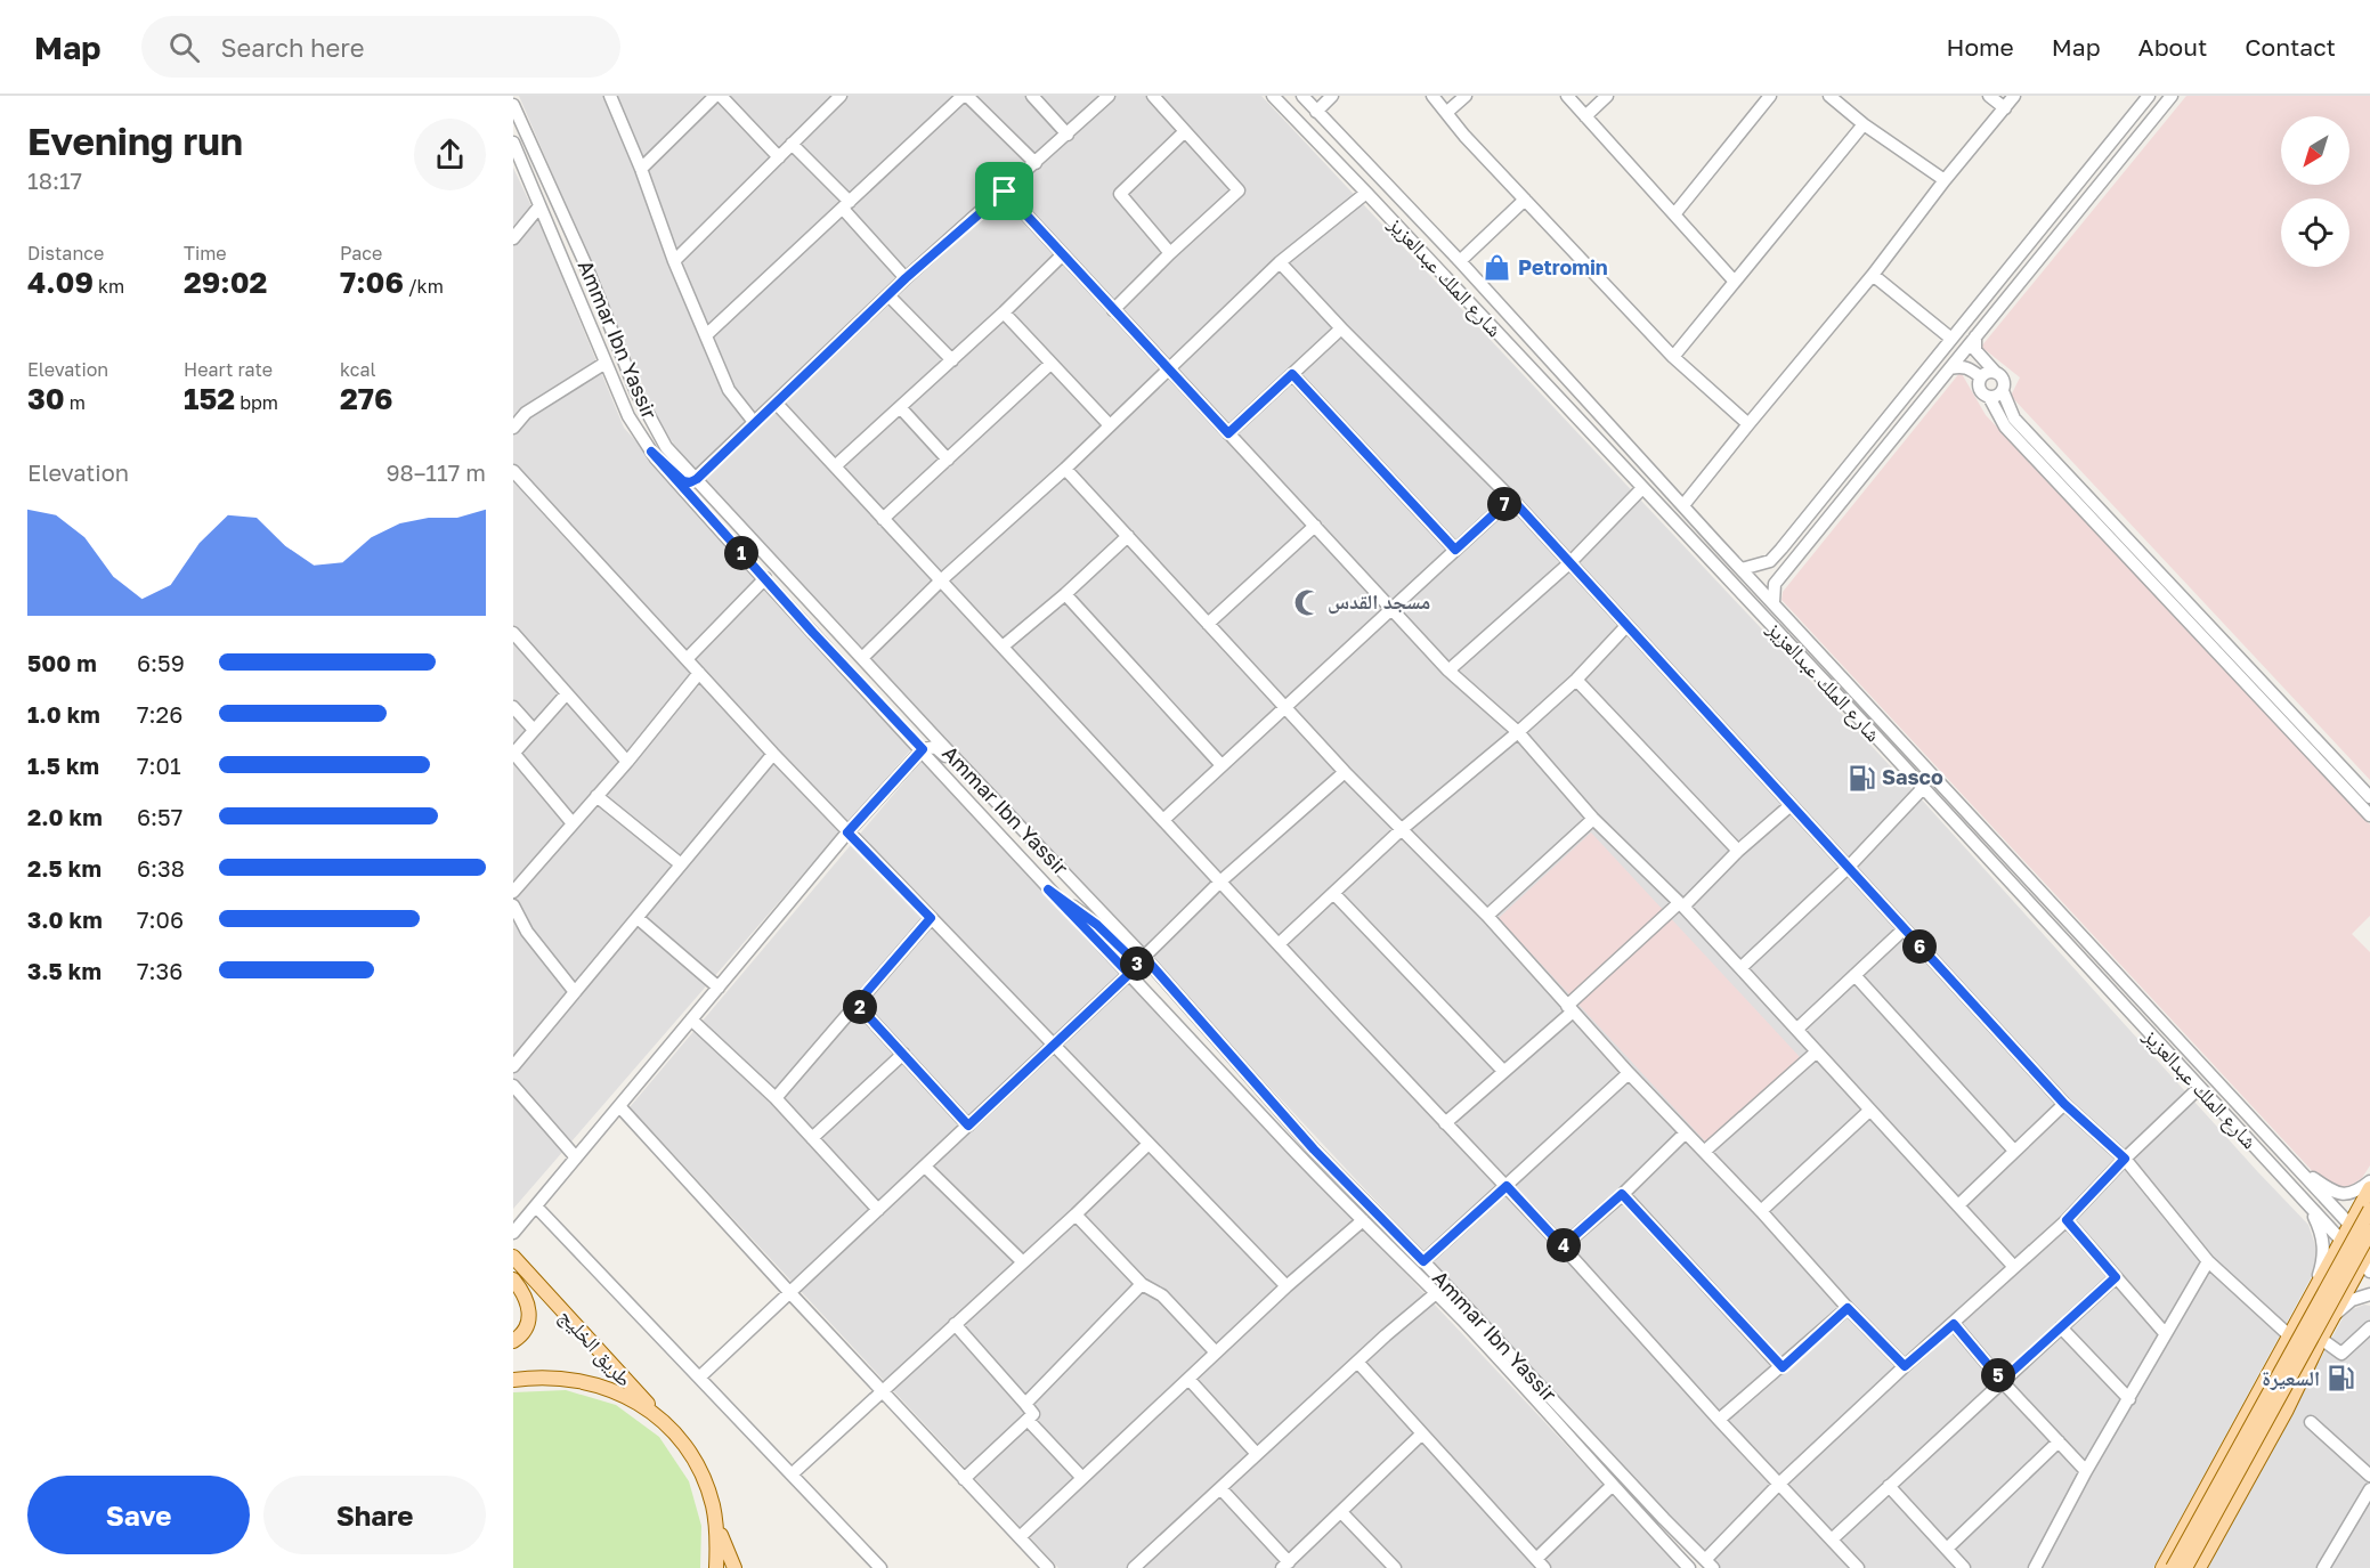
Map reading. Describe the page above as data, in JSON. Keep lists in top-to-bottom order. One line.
{"streets":{"main road":["طريق الخليج"],"street":["شارع الملك عبدالعزيز","Ammar Ibn Yassir"]},"places":{"shop":["Petromin"],"mosque":["مسجد القدس"],"fuel station":["Sasco","السعيرة"]},"north":"bottom left","page":{"header":"Map","search":"Search here","nav":["Home","Map","About","Contact"],"heading":["Evening run","18:17"],"stats":[["Distance","4.09 km"],["Time","29:02"],["Pace","7:06 /km"],["Elevation","30 m"],["Heart rate","152 bpm"],["kcal","276"]],"chart":["Elevation","98–117 m"],"pins":["7","1","6","3","2","4","5"],"list":[{"name":"500 m","note":"6:59"},{"name":"1.0 km","note":"7:26"},{"name":"1.5 km","note":"7:01"},{"name":"2.0 km","note":"6:57"},{"name":"2.5 km","note":"6:38"},{"name":"3.0 km","note":"7:06"},{"name":"3.5 km","note":"7:36"}],"buttons":["Save","Share"]}}
